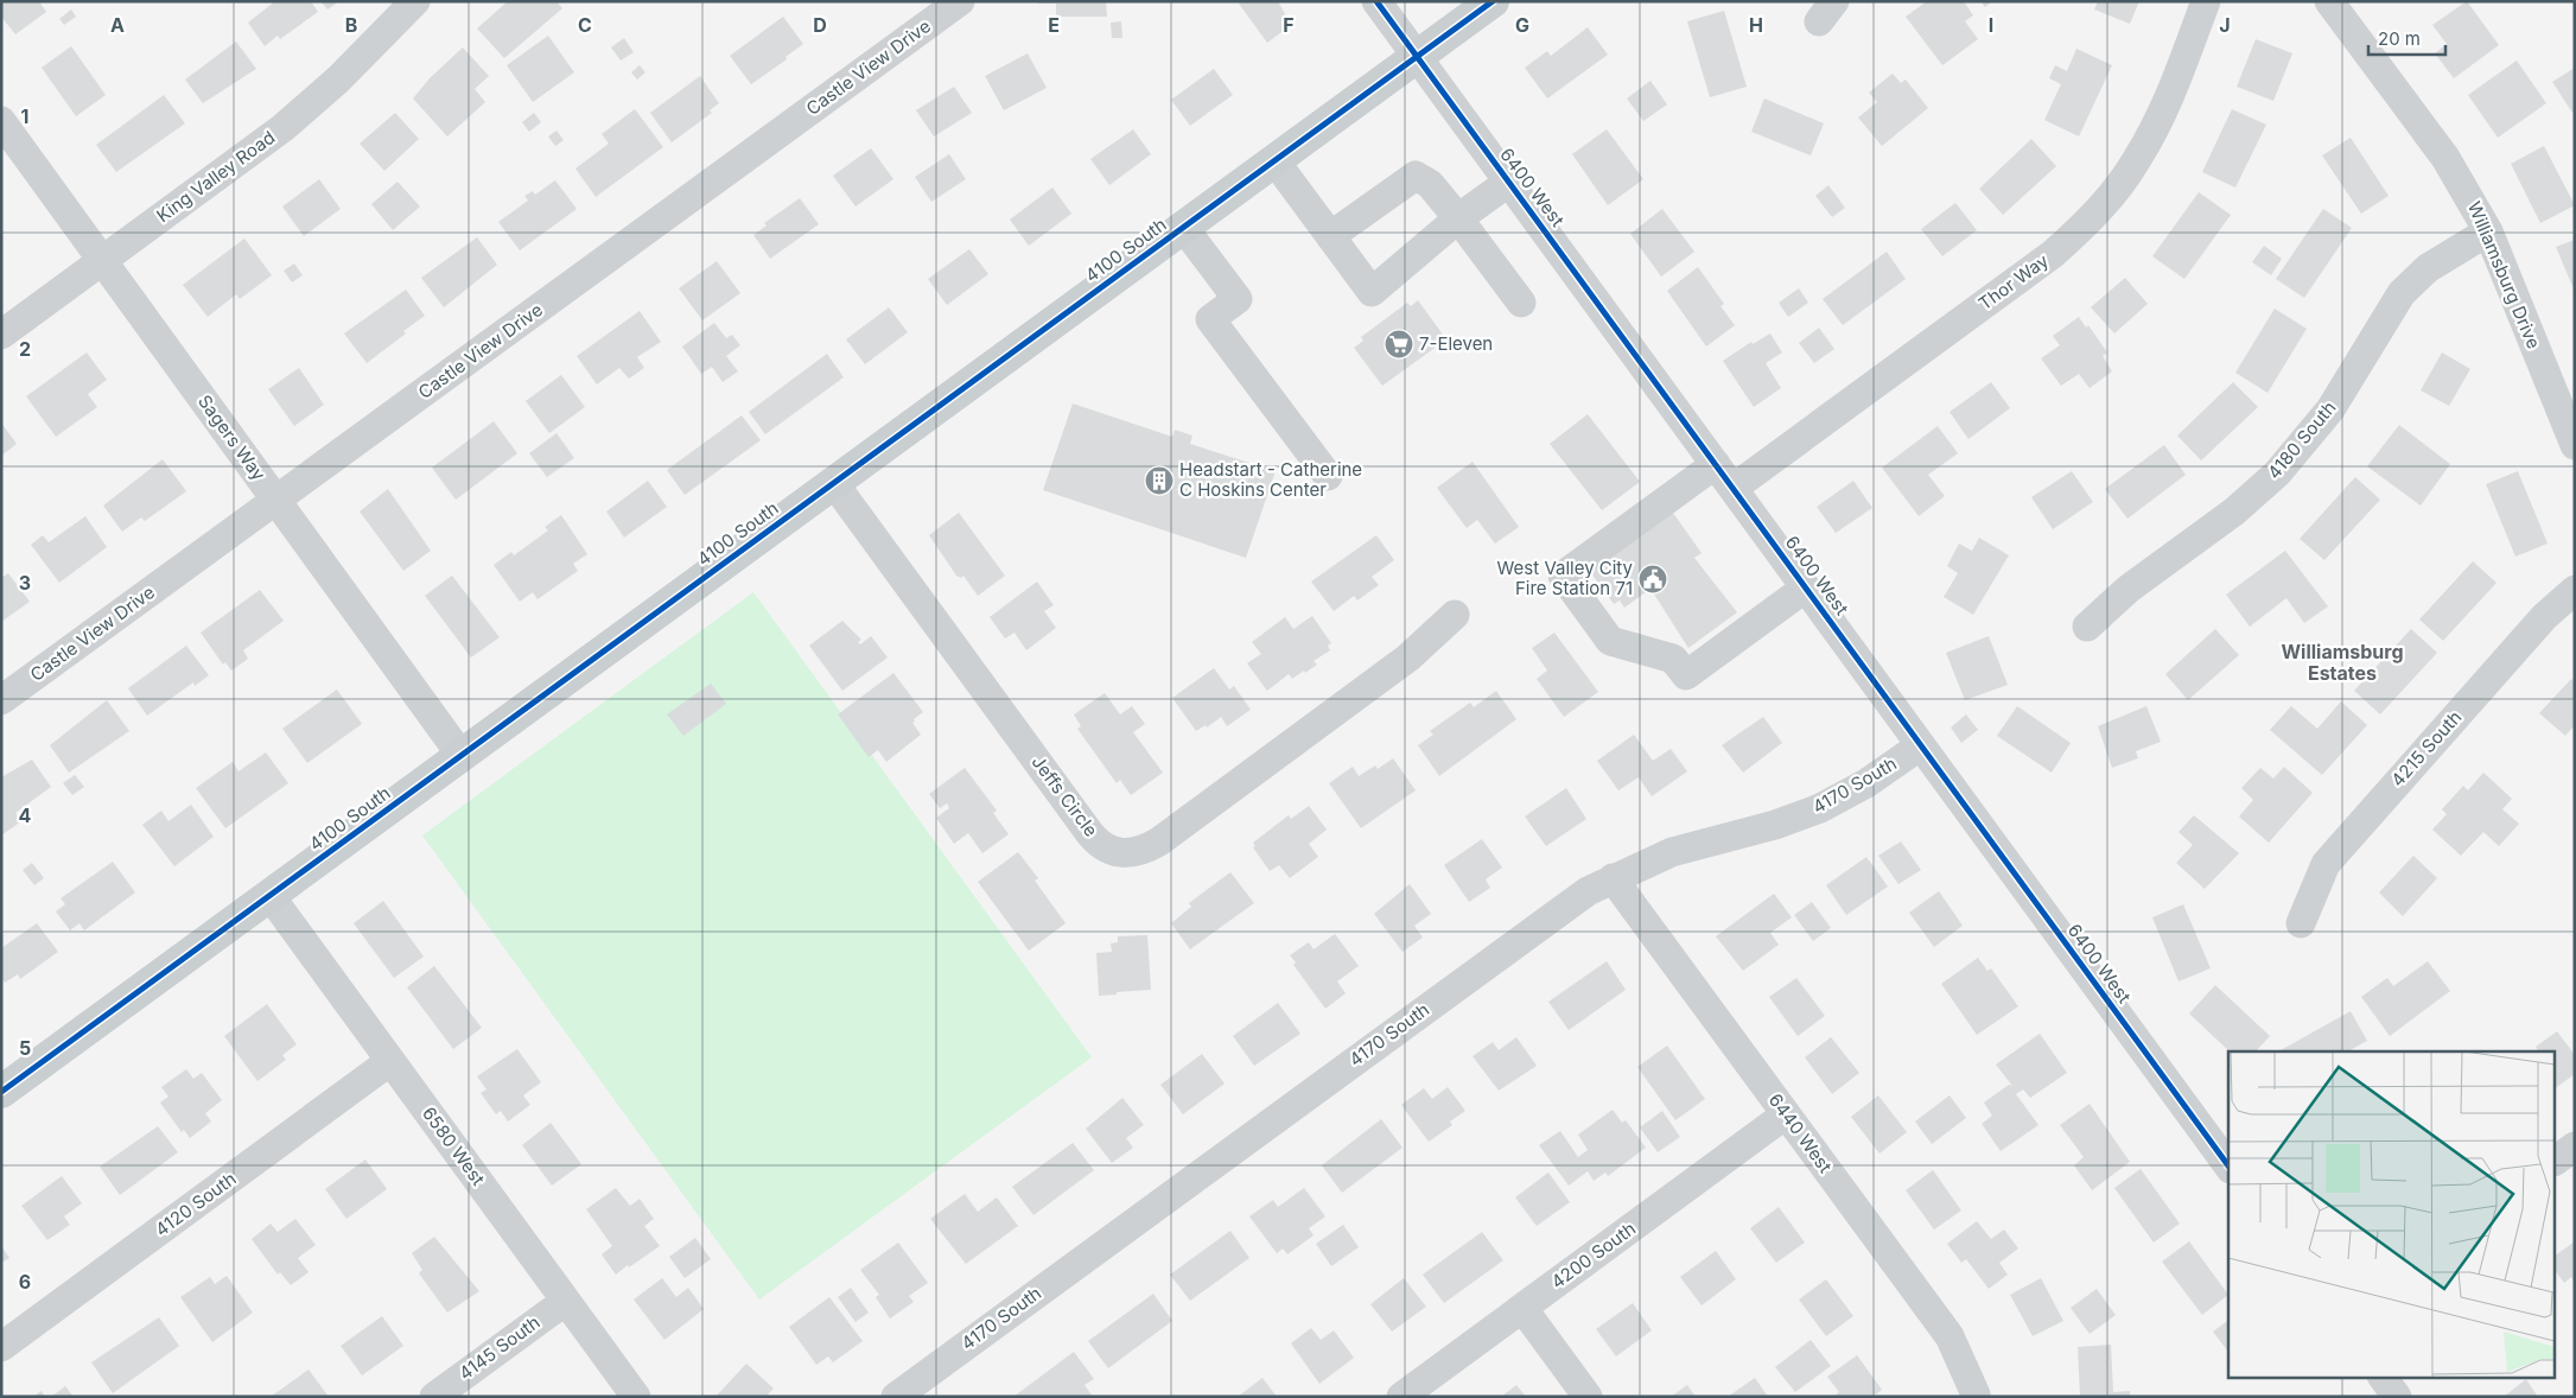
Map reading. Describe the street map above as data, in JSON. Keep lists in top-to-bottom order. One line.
{"streets":{"main road":["4100 South"],"street":["Castle View Drive","King Valley Road","6400 West","Williamsburg Drive","Thor Way","Sagers Way","4180 South","4215 South","4170 South","Jeffs Circle","6440 West","6580 West","4120 South","4200 South","4145 South"]},"crossings":[["Castle View Drive","Sagers Way"],["King Valley Road","Sagers Way"],["6400 West","4100 South"],["6400 West","Thor Way"],["6400 West","4170 South"],["4100 South","Sagers Way"],["4100 South","Jeffs Circle"],["4100 South","6580 West"],["Williamsburg Drive","4180 South"],["4170 South","6440 West"],["6440 West","4200 South"],["6580 West","4120 South"],["6580 West","4145 South"]],"districts":["Williamsburg Estates"],"places":{"supermarket":["7-Eleven"],"building":["Headstart - Catherine C Hoskins Center"],"public building":["West Valley City Fire Station 71"]},"scale_bar":"20 m","grid":{"columns":["A","B","C","D","E","F","G","H","I","J"],"rows":["1","2","3","4","5","6"]}}
